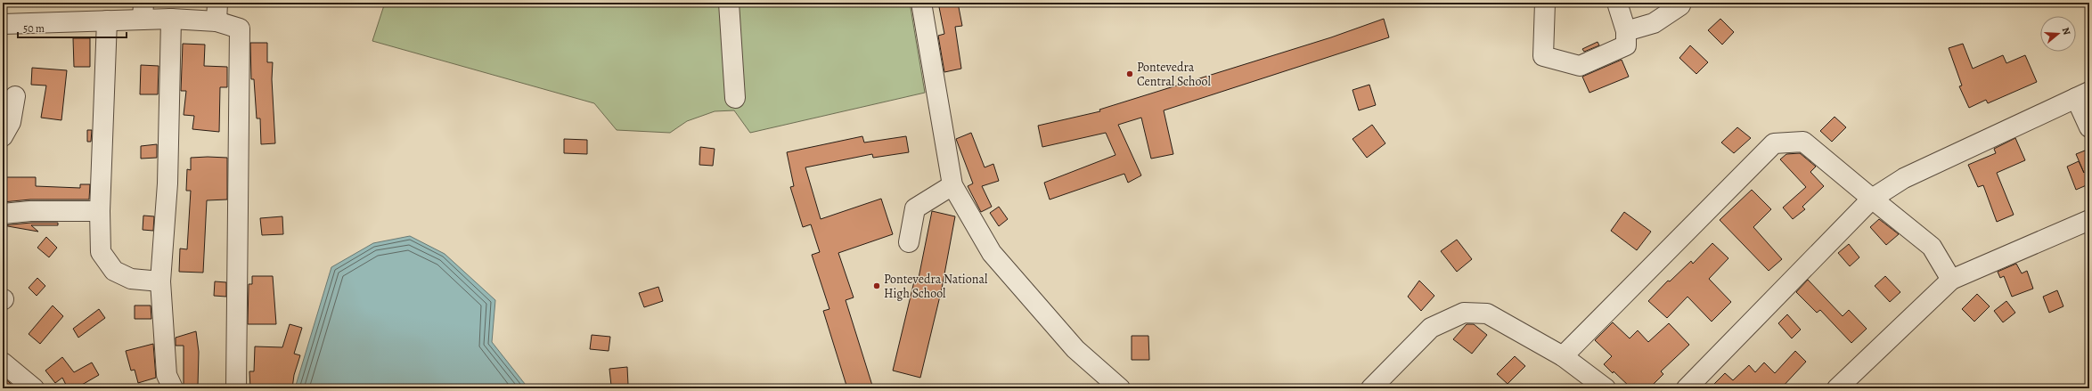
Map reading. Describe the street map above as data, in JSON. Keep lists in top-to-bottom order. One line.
{"places":["Pontevedra Central School","Pontevedra National High School"],"scale_bar":"50 m","north":"right"}
